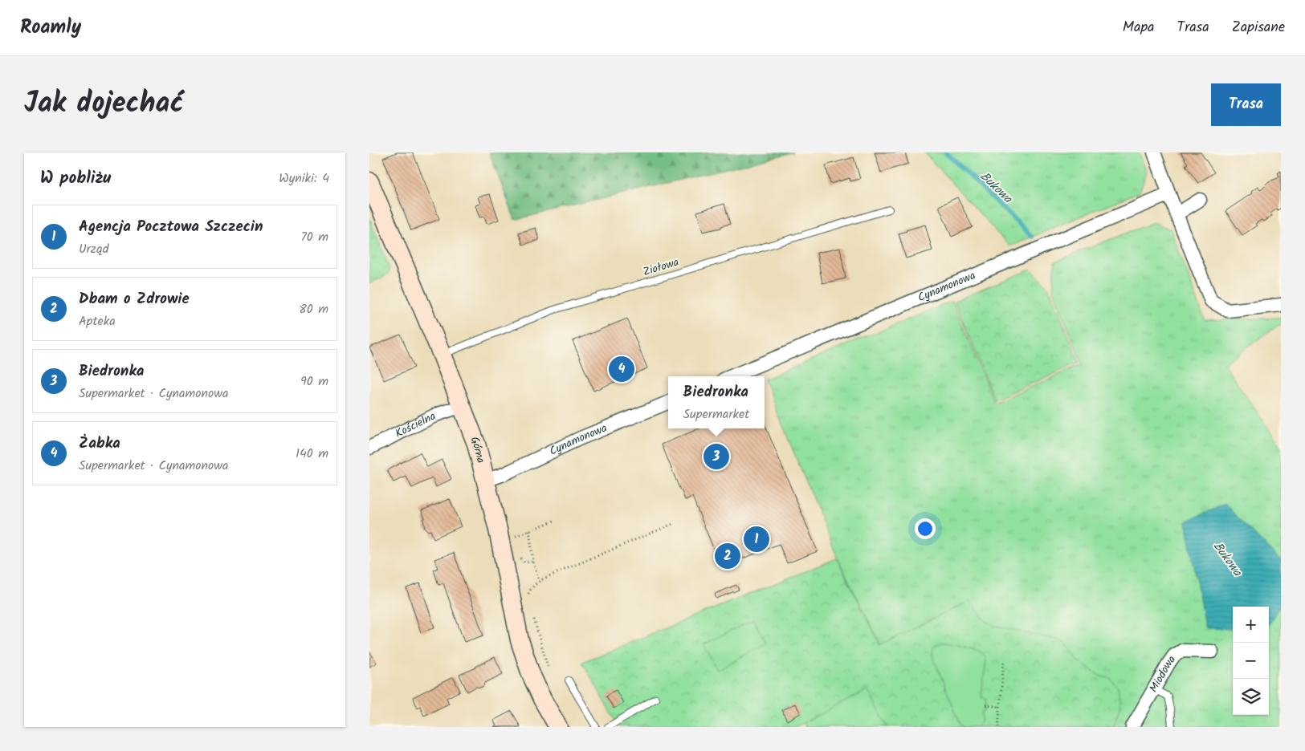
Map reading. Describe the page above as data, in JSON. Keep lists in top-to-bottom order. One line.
{"streets":{"street":["Cynamonowa","Kościelna","Górna","Miodowa"],"lane":["Ziołowa"]},"crossings":[["Ziołowa","Górna"],["Cynamonowa","Górna"],["Kościelna","Górna"]],"water":["Bukowa"],"page":{"header":"Roamly","nav":["Mapa","Trasa","Zapisane"],"title":"Jak dojechać","buttons":"Trasa","heading":["W pobliżu","Wyniki: 4"],"list":[{"mark":"1","name":"Agencja Pocztowa Szczecin","note":"Urząd","value":"70 m"},{"mark":"2","name":"Dbam o Zdrowie","note":"Apteka","value":"80 m"},{"mark":"3","name":"Biedronka","note":"Supermarket · Cynamonowa","value":"90 m"},{"mark":"4","name":"Żabka","note":"Supermarket · Cynamonowa","value":"140 m"}],"pins":["4","3","1","2"],"popup":["Biedronka","Supermarket"],"map_buttons":["+","−"]}}
